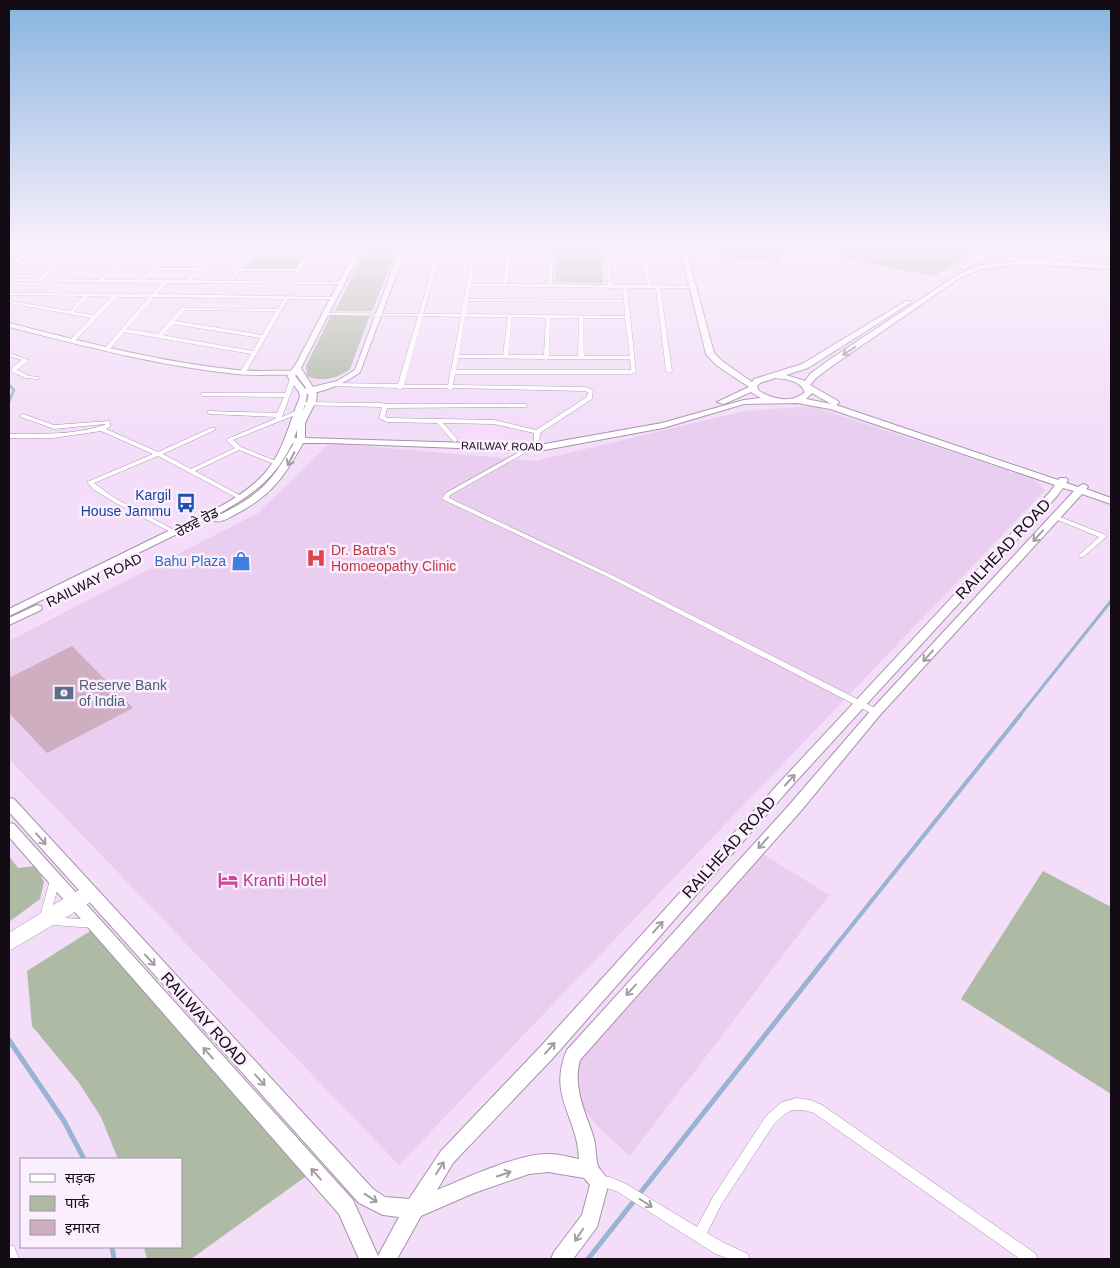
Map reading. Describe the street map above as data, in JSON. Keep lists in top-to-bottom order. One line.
{"streets":{"main road":["RAILWAY ROAD","ਰੇਲਵੇ ਰੋਡ","RAILHEAD ROAD"]},"crossings":[["RAILWAY ROAD","ਰੇਲਵੇ ਰੋਡ"],["RAILWAY ROAD","RAILHEAD ROAD"]],"places":{"bus stop":["Kargil House Jammu"],"hospital":["Dr. Batra's Homoeopathy Clinic"],"shop":["Bahu Plaza"],"bank":["Reserve Bank of India"],"hotel":["Kranti Hotel"]},"legend":["सड़क","पार्क","इमारत"]}
